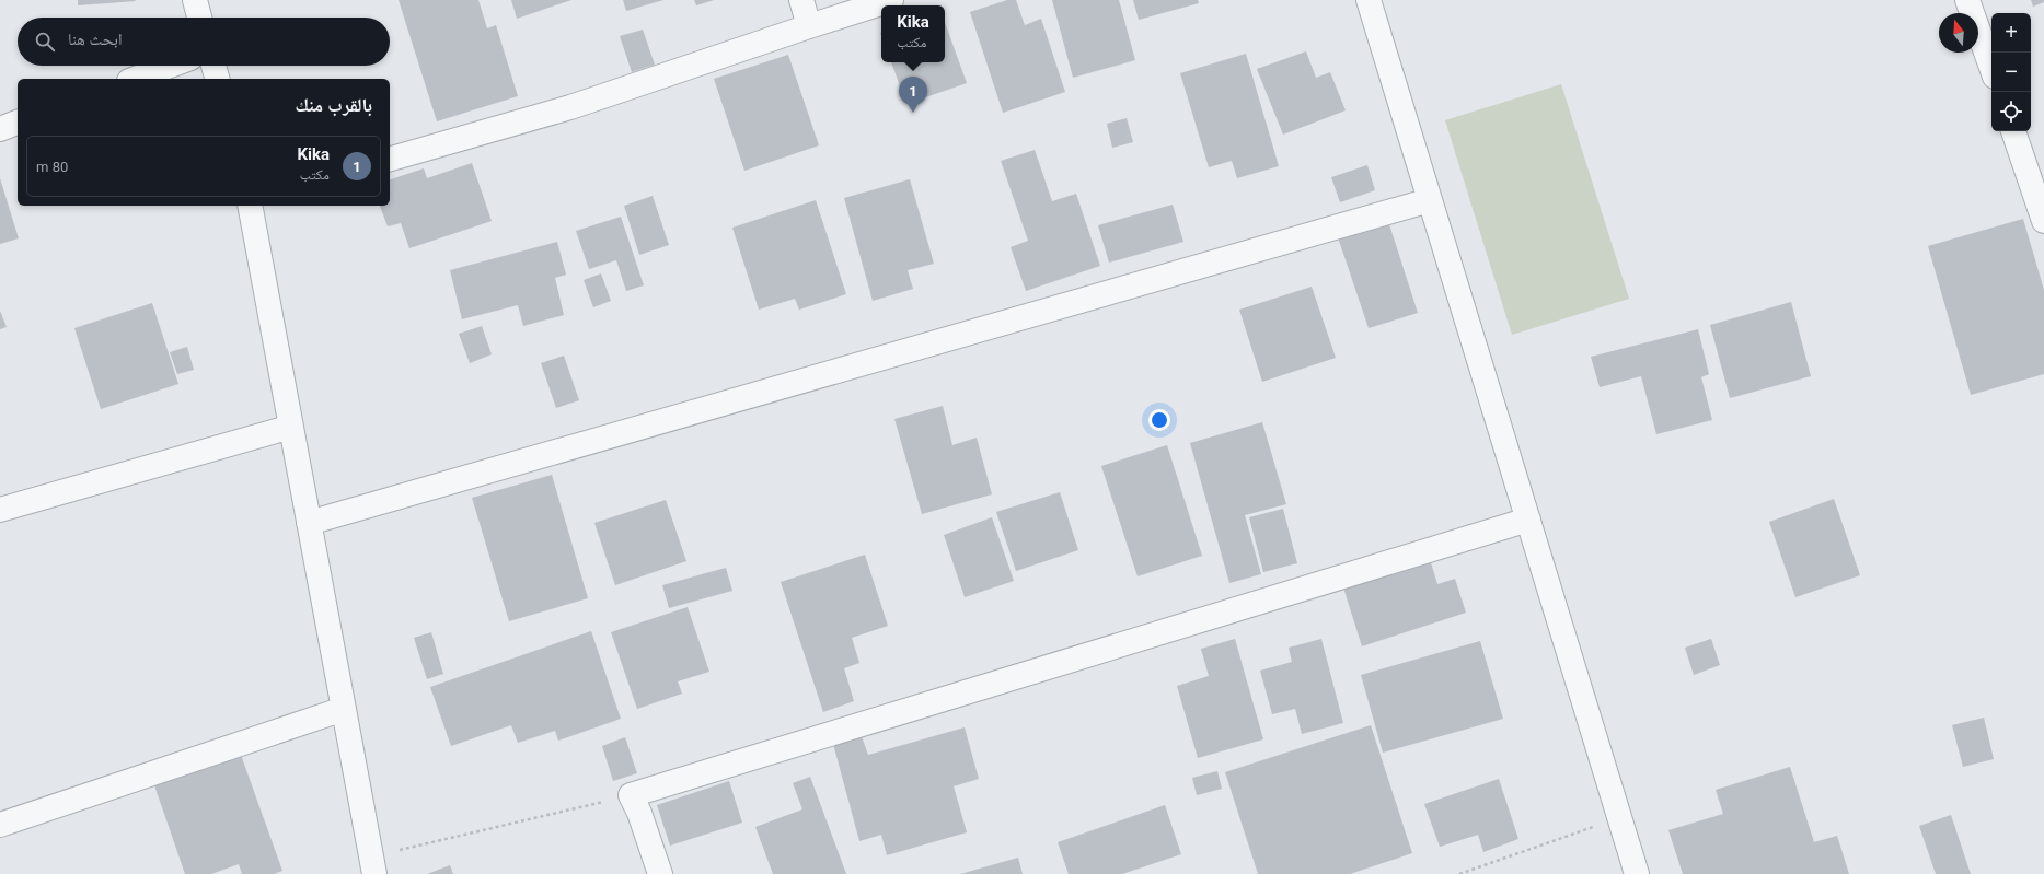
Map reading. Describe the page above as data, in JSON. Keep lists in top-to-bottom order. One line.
{"north":"top","page":{"popup":["Kika","مكتب"],"map_buttons":["+","−"],"search":"ابحث هنا","pins":"1","heading":"بالقرب منك","list":[{"mark":"1","name":"Kika","note":"مكتب","value":"80 m"}]}}
